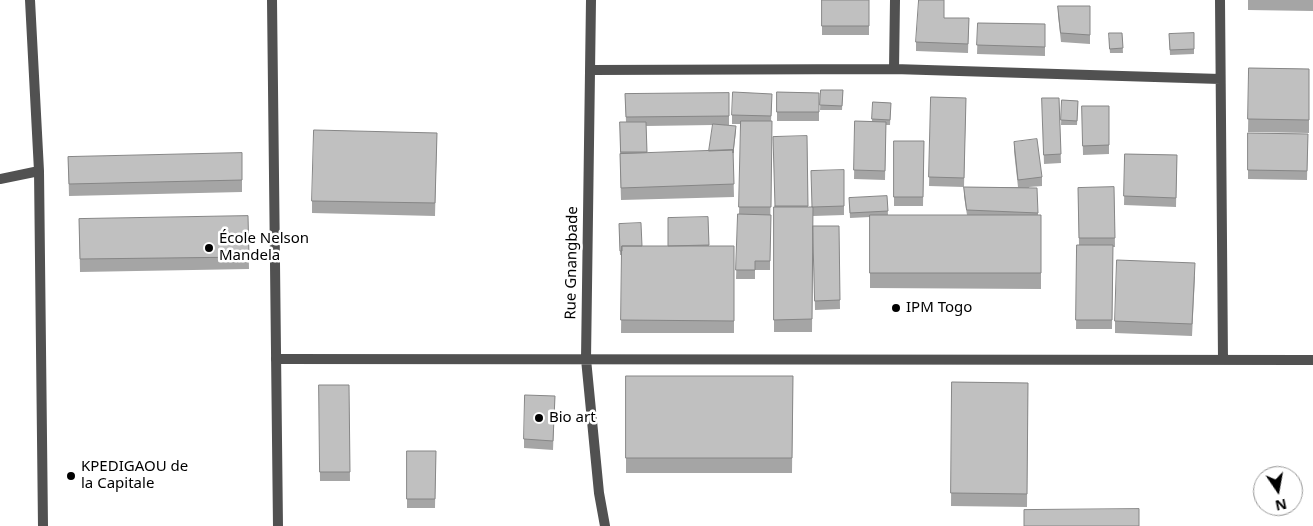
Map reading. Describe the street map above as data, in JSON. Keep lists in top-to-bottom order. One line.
{"streets":{"street":["Rue Gnangbade"]},"places":["École Nelson Mandela","IPM Togo","Bio art","KPEDIGAOU de la Capitale"],"north":"bottom"}
